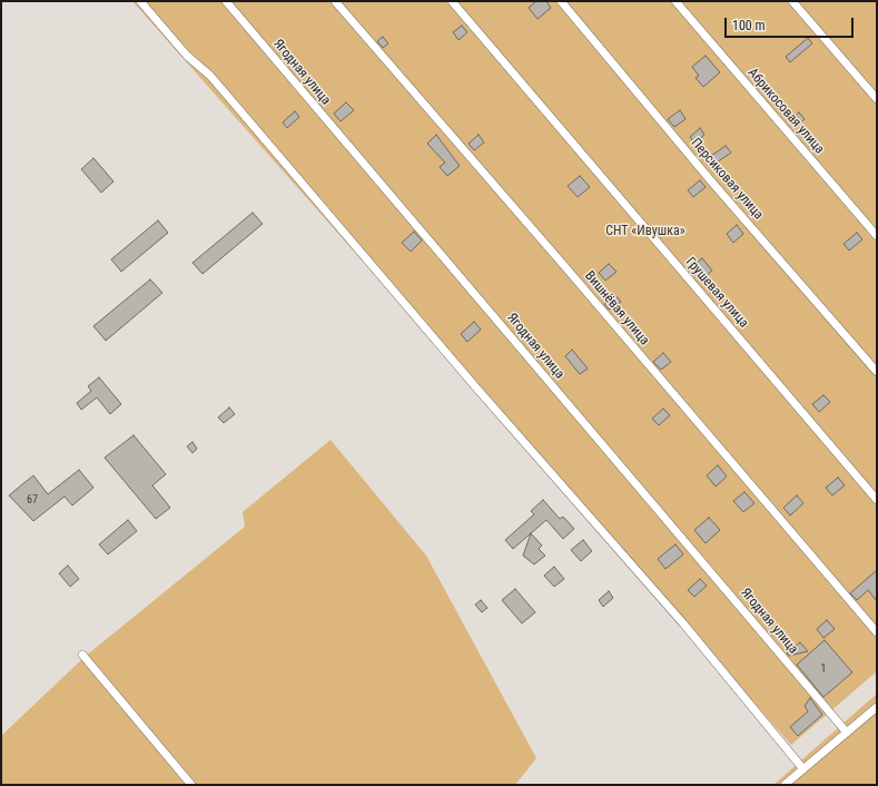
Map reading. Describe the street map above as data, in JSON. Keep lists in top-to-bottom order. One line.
{"streets":{"street":["Ягодная улица","Абрикосовая улица","Персиковая улица","Грушевая улица","Вишнёвая улица"]},"parks":["СНТ «Ивушка»"],"house_numbers":["67","1"],"scale_bar":"100 m"}
